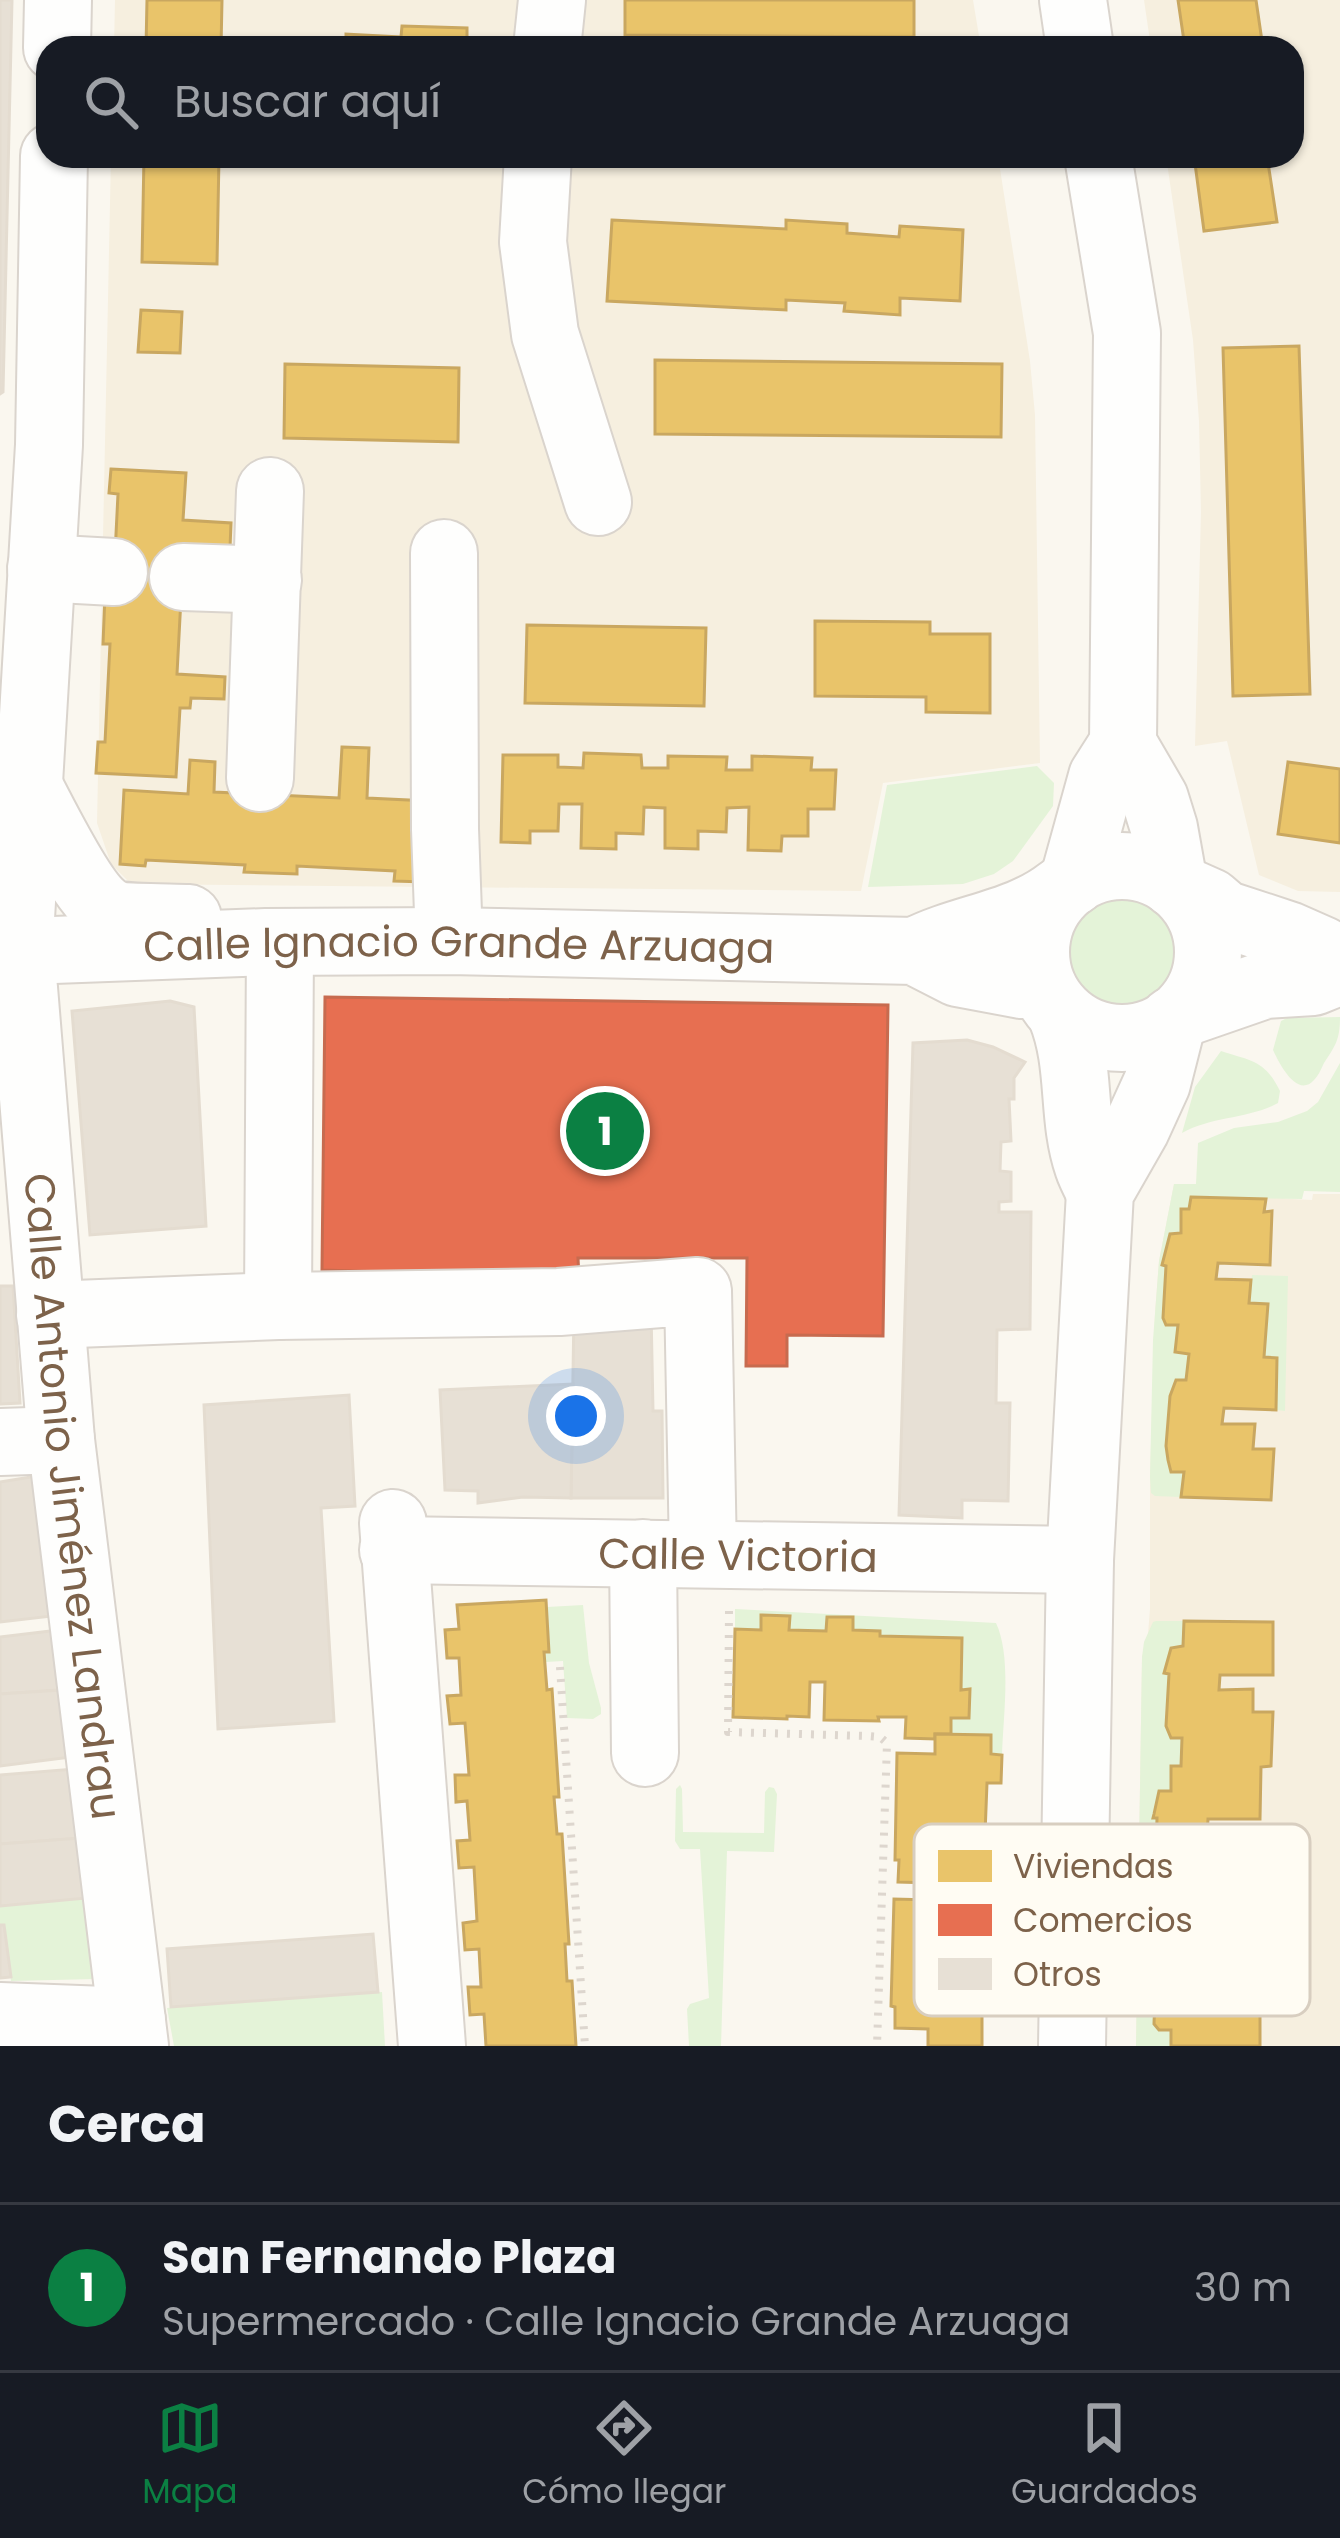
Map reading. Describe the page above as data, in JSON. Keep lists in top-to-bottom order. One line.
{"streets":{"street":["Calle Ignacio Grande Arzuaga","Calle Antonio Jiménez Landrau","Calle Victoria"]},"crossings":[["Calle Ignacio Grande Arzuaga","Calle Antonio Jiménez Landrau"]],"legend":["Viviendas","Comercios","Otros"],"page":{"search":"Buscar aquí","pins":"1","heading":"Cerca","list":[{"mark":"1","name":"San Fernando Plaza","note":"Supermercado · Calle Ignacio Grande Arzuaga","value":"30 m"}],"nav":["Mapa","Cómo llegar","Guardados"]}}
